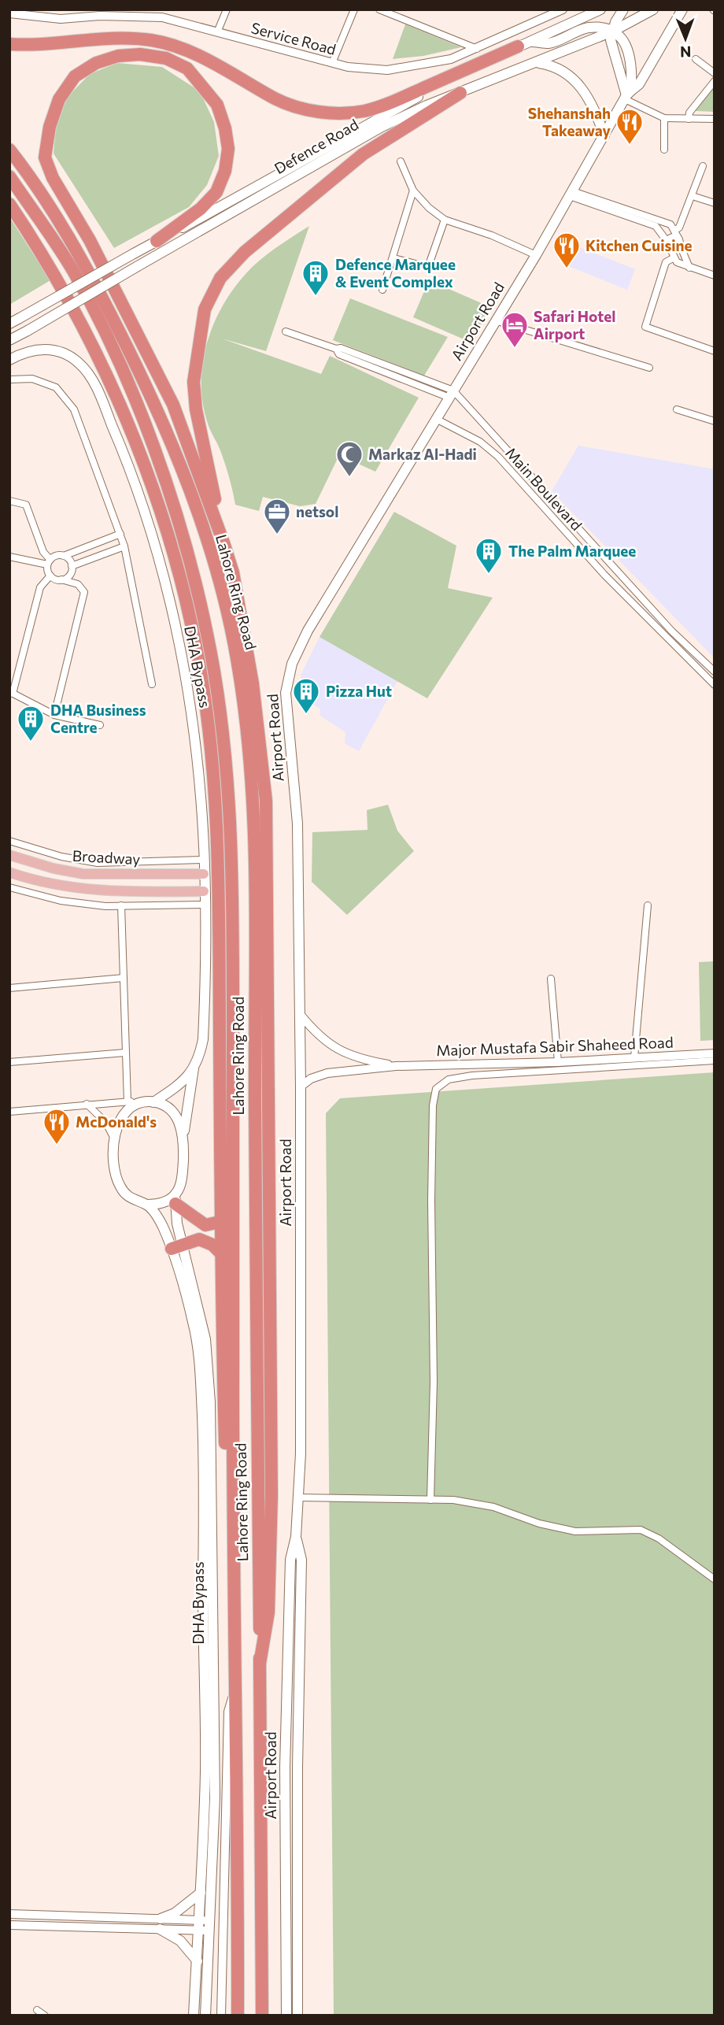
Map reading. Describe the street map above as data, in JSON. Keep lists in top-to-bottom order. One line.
{"streets":{"highway":["Lahore Ring Road"],"main road":["Defence Road","Airport Road","DHA Bypass","Broadway"],"street":["Service Road","Main Boulevard","Major Mustafa Sabir Shaheed Road"]},"crossings":[["Airport Road","Main Boulevard"],["DHA Bypass","Broadway"]],"places":{"restaurant":["Shehanshah Takeaway","Kitchen Cuisine","McDonald's"],"building":["Defence Marquee & Event Complex","The Palm Marquee","Pizza Hut","DHA Business Centre"],"hotel":["Safari Hotel Airport"],"mosque":["Markaz Al-Hadi"],"office":["netsol"]},"north":"bottom"}
